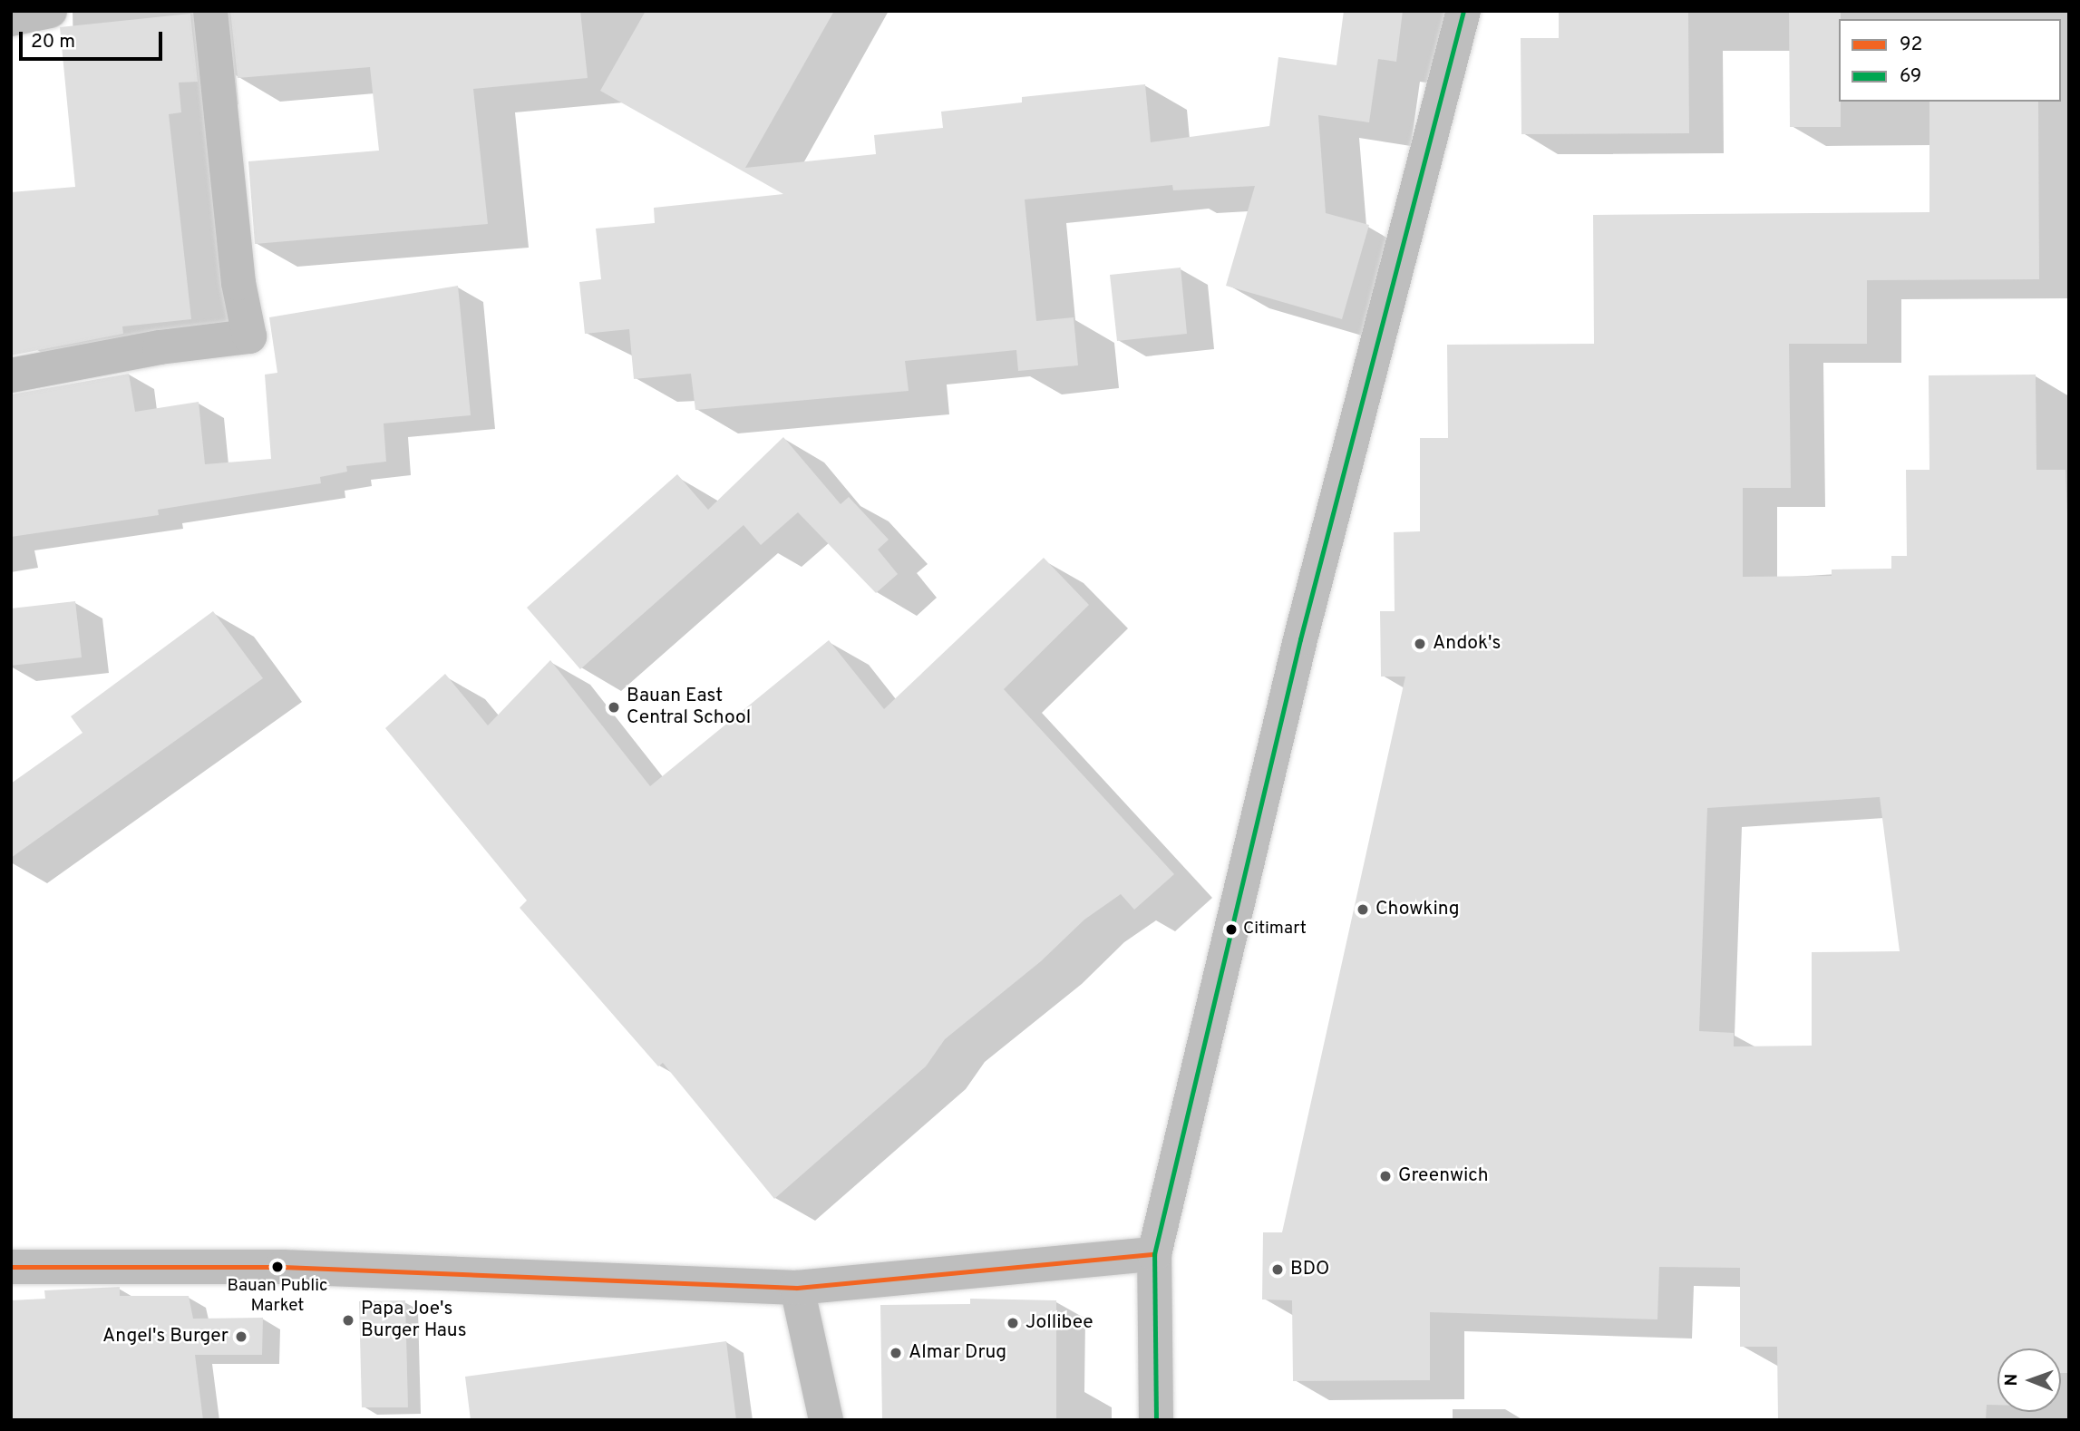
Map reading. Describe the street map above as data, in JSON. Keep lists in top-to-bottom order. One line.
{"places":["Andok's","Bauan East Central School","Chowking","Citimart","Greenwich","Bauan Public Market","BDO","Papa Joe's Burger Haus","Jollibee","Angel's Burger","Almar Drug"],"lines":["transit line 69","transit line 92"],"legend":["92","69"],"scale_bar":"20 m","north":"left"}
